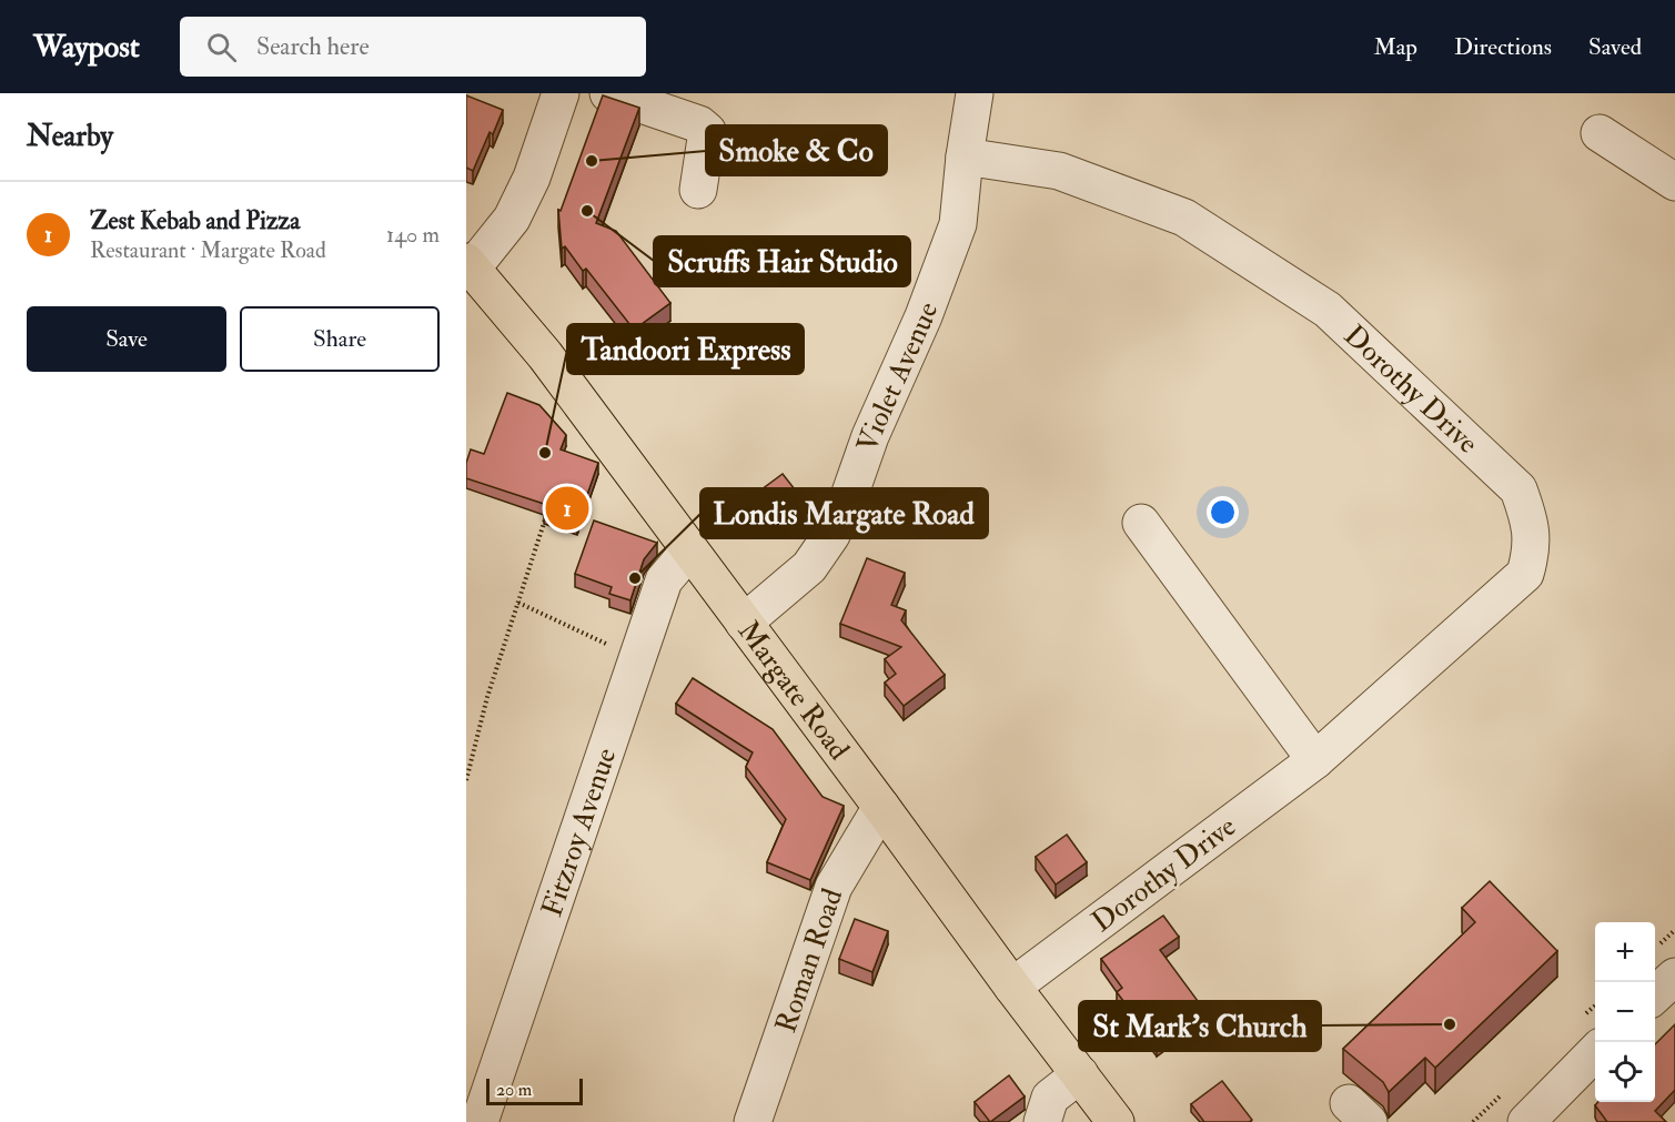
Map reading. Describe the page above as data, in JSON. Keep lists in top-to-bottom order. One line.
{"streets":{"main road":["Margate Road"],"street":["Violet Avenue","Dorothy Drive","Fitzroy Avenue","Roman Road"]},"crossings":[["Violet Avenue","Dorothy Drive"],["Violet Avenue","Margate Road"],["Dorothy Drive","Margate Road"],["Margate Road","Fitzroy Avenue"],["Margate Road","Roman Road"]],"places":["Smoke & Co","Scruffs Hair Studio","Tandoori Express","Londis Margate Road","St Mark's Church"],"scale_bar":"20 m","page":{"header":"Waypost","search":"Search here","nav":["Map","Directions","Saved"],"heading":"Nearby","list":[{"mark":"1","name":"Zest Kebab and Pizza","note":"Restaurant · Margate Road","value":"140 m"}],"buttons":["Save","Share"],"pins":"1","map_buttons":["+","−"],"scale":"20 m"}}
